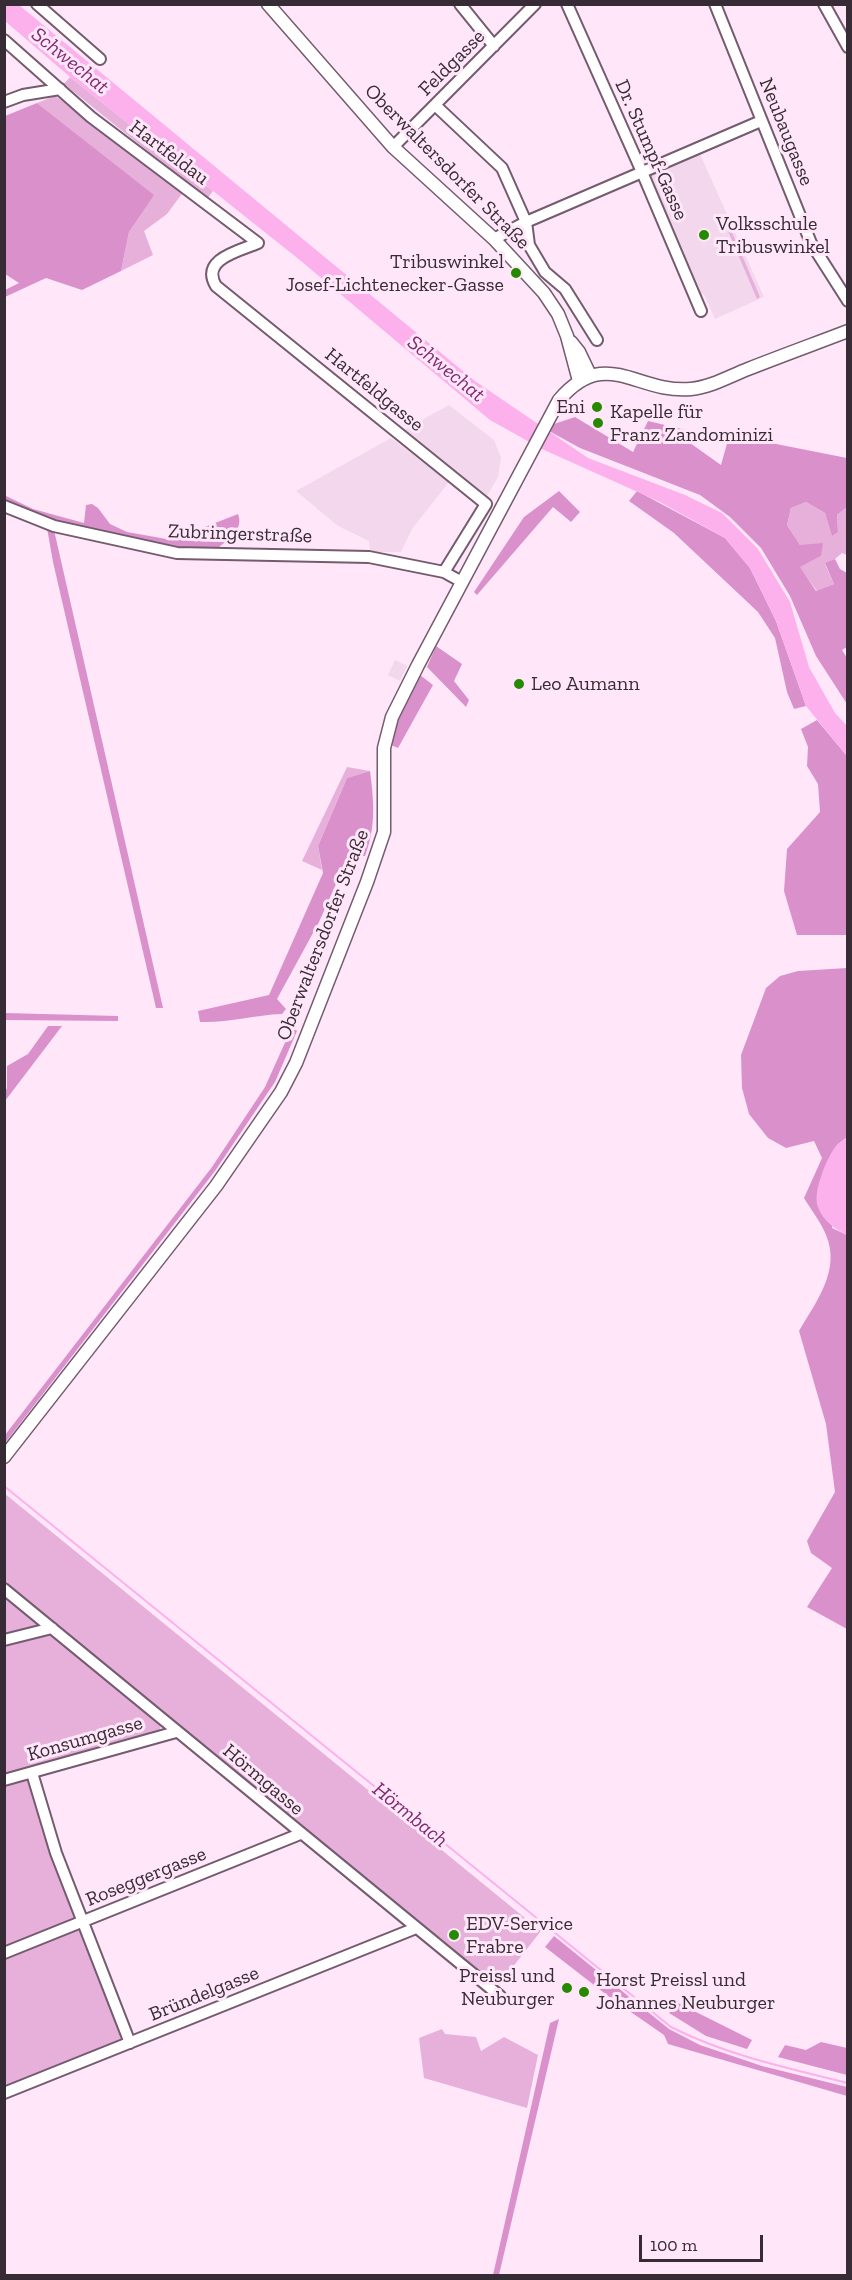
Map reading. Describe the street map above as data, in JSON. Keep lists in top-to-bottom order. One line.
{"streets":{"street":["Feldgasse","Neubaugasse","Dr. Stumpf-Gasse","Hartfeldau","Oberwaltersdorfer Straße","Hartfeldgasse","Zubringerstraße","Konsumgasse","Hörmgasse","Roseggergasse","Bründelgasse"]},"crossings":[["Feldgasse","Oberwaltersdorfer Straße"],["Hartfeldau","Hartfeldgasse"],["Hartfeldgasse","Zubringerstraße"],["Konsumgasse","Hörmgasse"],["Hörmgasse","Roseggergasse"],["Hörmgasse","Bründelgasse"]],"water":["Schwechat","Hörmbach"],"places":["Volksschule Tribuswinkel","Tribuswinkel Josef-Lichtenecker-Gasse","Eni","Kapelle für Franz Zandominizi","Leo Aumann","EDV-Service Frabre","Preissl und Neuburger","Horst Preissl und Johannes Neuburger"],"scale_bar":"100 m"}
